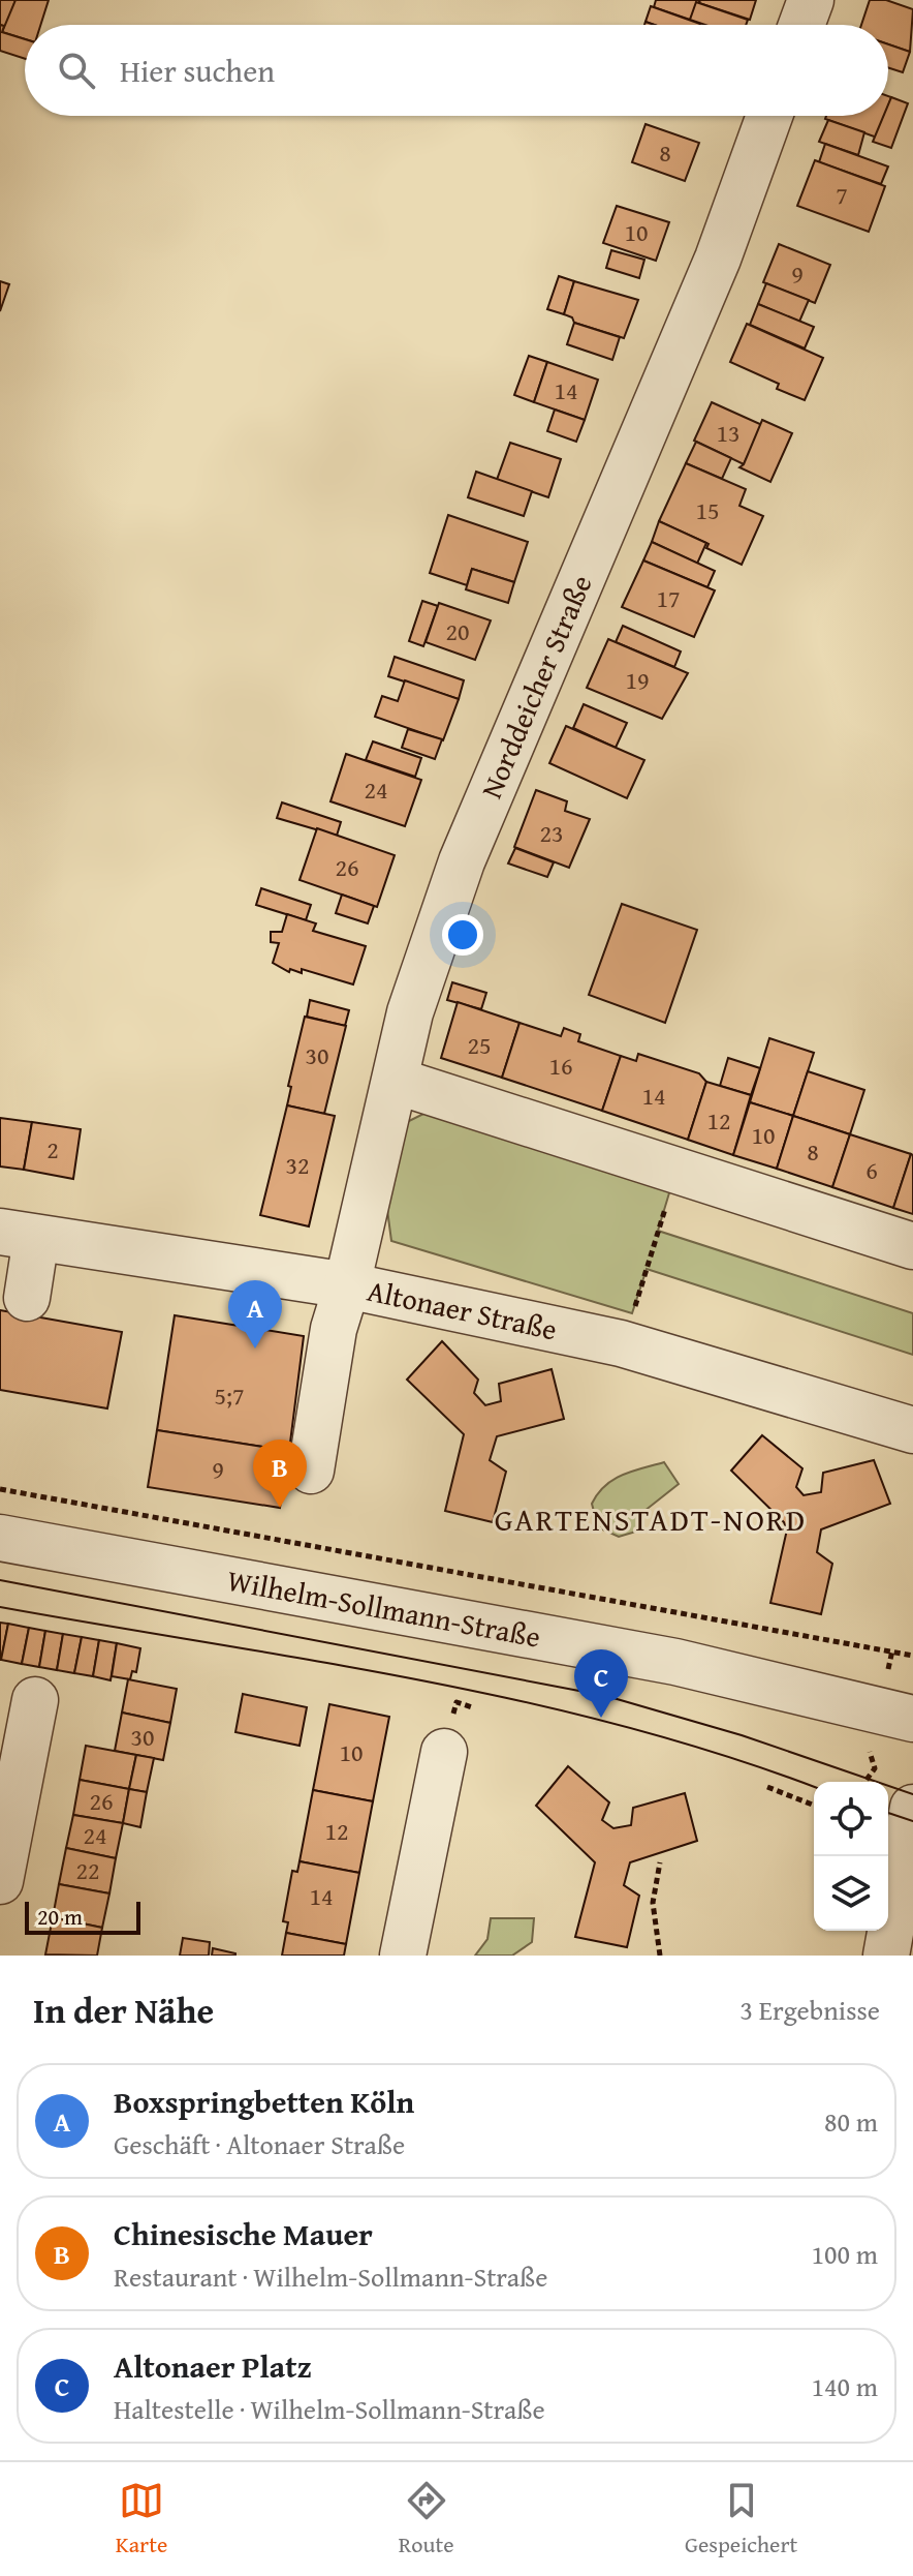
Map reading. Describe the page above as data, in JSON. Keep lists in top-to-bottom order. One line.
{"streets":{"street":["Norddeicher Straße","Altonaer Straße","Wilhelm-Sollmann-Straße"]},"crossings":[["Norddeicher Straße","Altonaer Straße"]],"districts":["GARTENSTADT-NORD"],"house_numbers":["8","7","10","9","14","13","15","17","20","19","24","23","26","25","30","16","14","12","10","2","8","32","6","5;7","9","30","10","26","12","24","22","14"],"scale_bar":"20 m","page":{"search":"Hier suchen","pins":["A","B","C"],"scale":"20 m","heading":["In der Nähe","3 Ergebnisse"],"list":[{"mark":"A","name":"Boxspringbetten Köln","note":"Geschäft · Altonaer Straße","value":"80 m"},{"mark":"B","name":"Chinesische Mauer","note":"Restaurant · Wilhelm-Sollmann-Straße","value":"100 m"},{"mark":"C","name":"Altonaer Platz","note":"Haltestelle · Wilhelm-Sollmann-Straße","value":"140 m"}],"nav":["Karte","Route","Gespeichert"]}}
